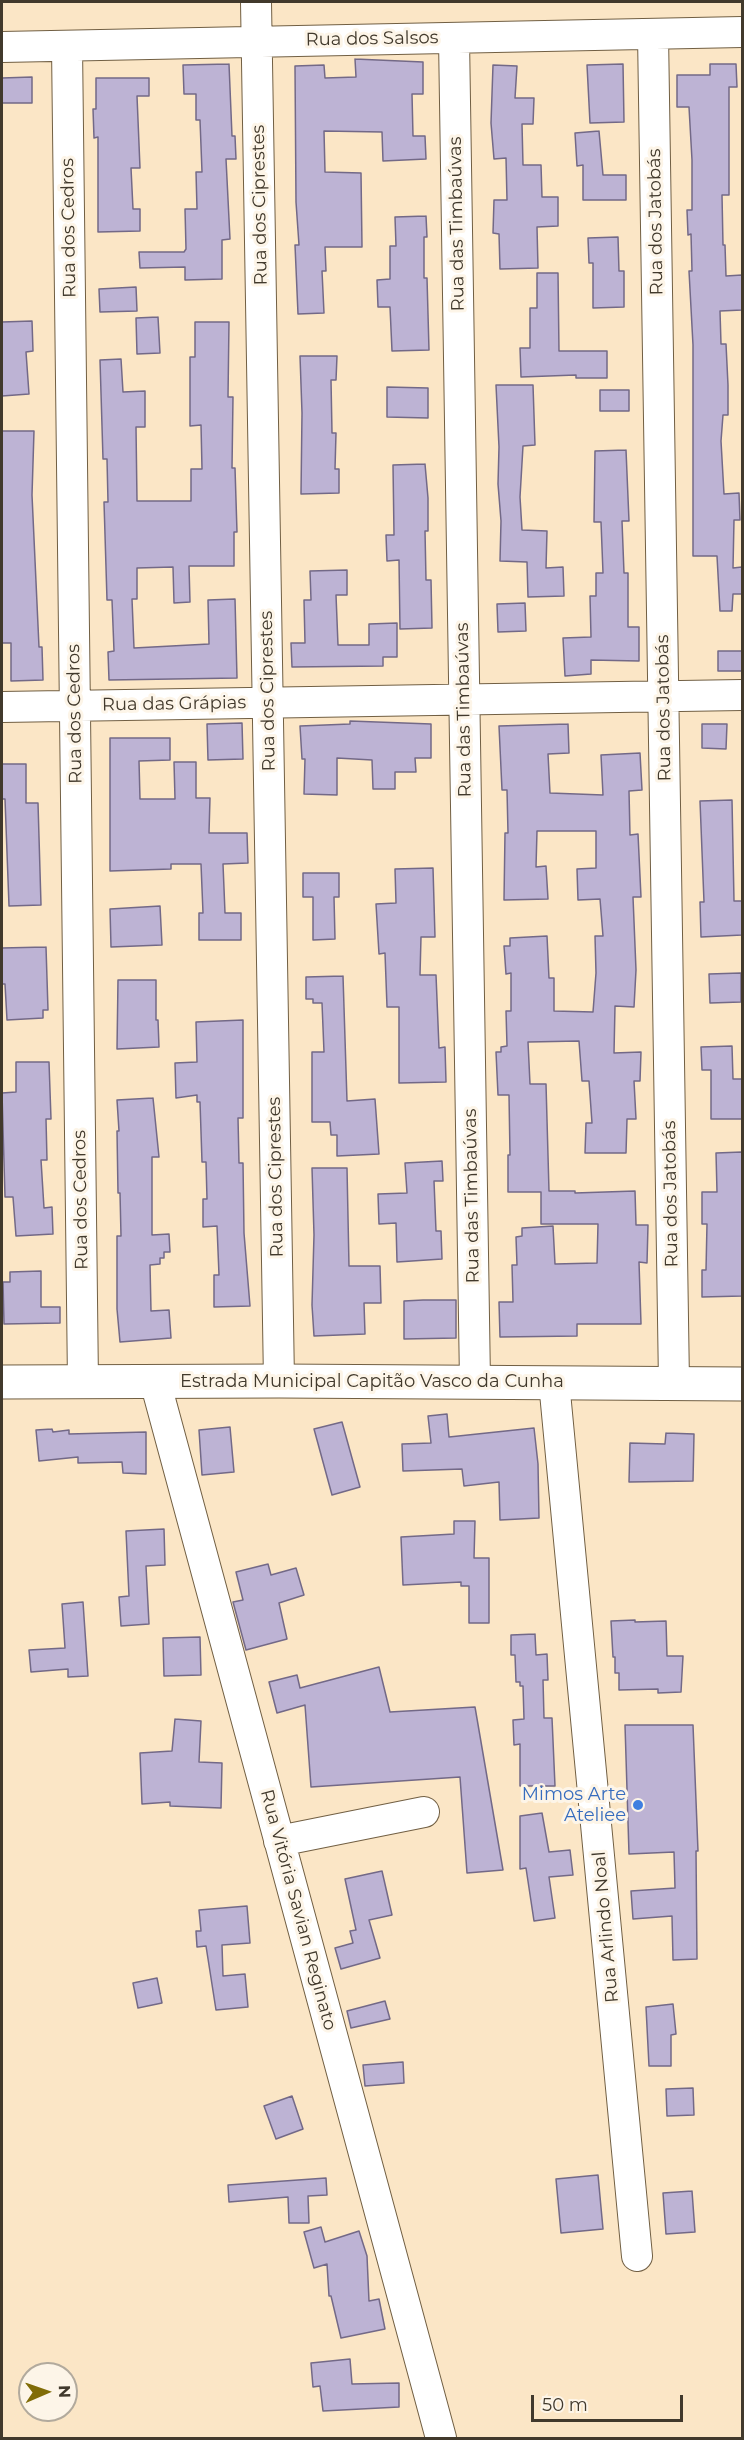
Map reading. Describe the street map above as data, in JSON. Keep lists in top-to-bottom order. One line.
{"streets":{"main road":["Estrada Municipal Capitão Vasco da Cunha"],"street":["Rua dos Salsos","Rua dos Ciprestes","Rua dos Jatobás","Rua das Timbaúvas","Rua dos Cedros","Rua das Grápias","Rua Vitória Savian Reginato","Rua Arlindo Noal"]},"crossings":[["Rua dos Salsos","Rua dos Ciprestes"],["Rua dos Salsos","Rua dos Jatobás"],["Rua dos Salsos","Rua das Timbaúvas"],["Rua dos Salsos","Rua dos Cedros"],["Rua dos Ciprestes","Rua das Grápias"],["Rua dos Ciprestes","Estrada Municipal Capitão Vasco da Cunha"],["Rua dos Jatobás","Rua das Grápias"],["Rua dos Jatobás","Estrada Municipal Capitão Vasco da Cunha"],["Rua das Timbaúvas","Rua das Grápias"],["Rua das Timbaúvas","Estrada Municipal Capitão Vasco da Cunha"],["Rua dos Cedros","Rua das Grápias"],["Rua dos Cedros","Estrada Municipal Capitão Vasco da Cunha"],["Estrada Municipal Capitão Vasco da Cunha","Rua Vitória Savian Reginato"],["Estrada Municipal Capitão Vasco da Cunha","Rua Arlindo Noal"]],"places":["Mimos Arte Ateliee"],"scale_bar":"50 m","north":"right"}
